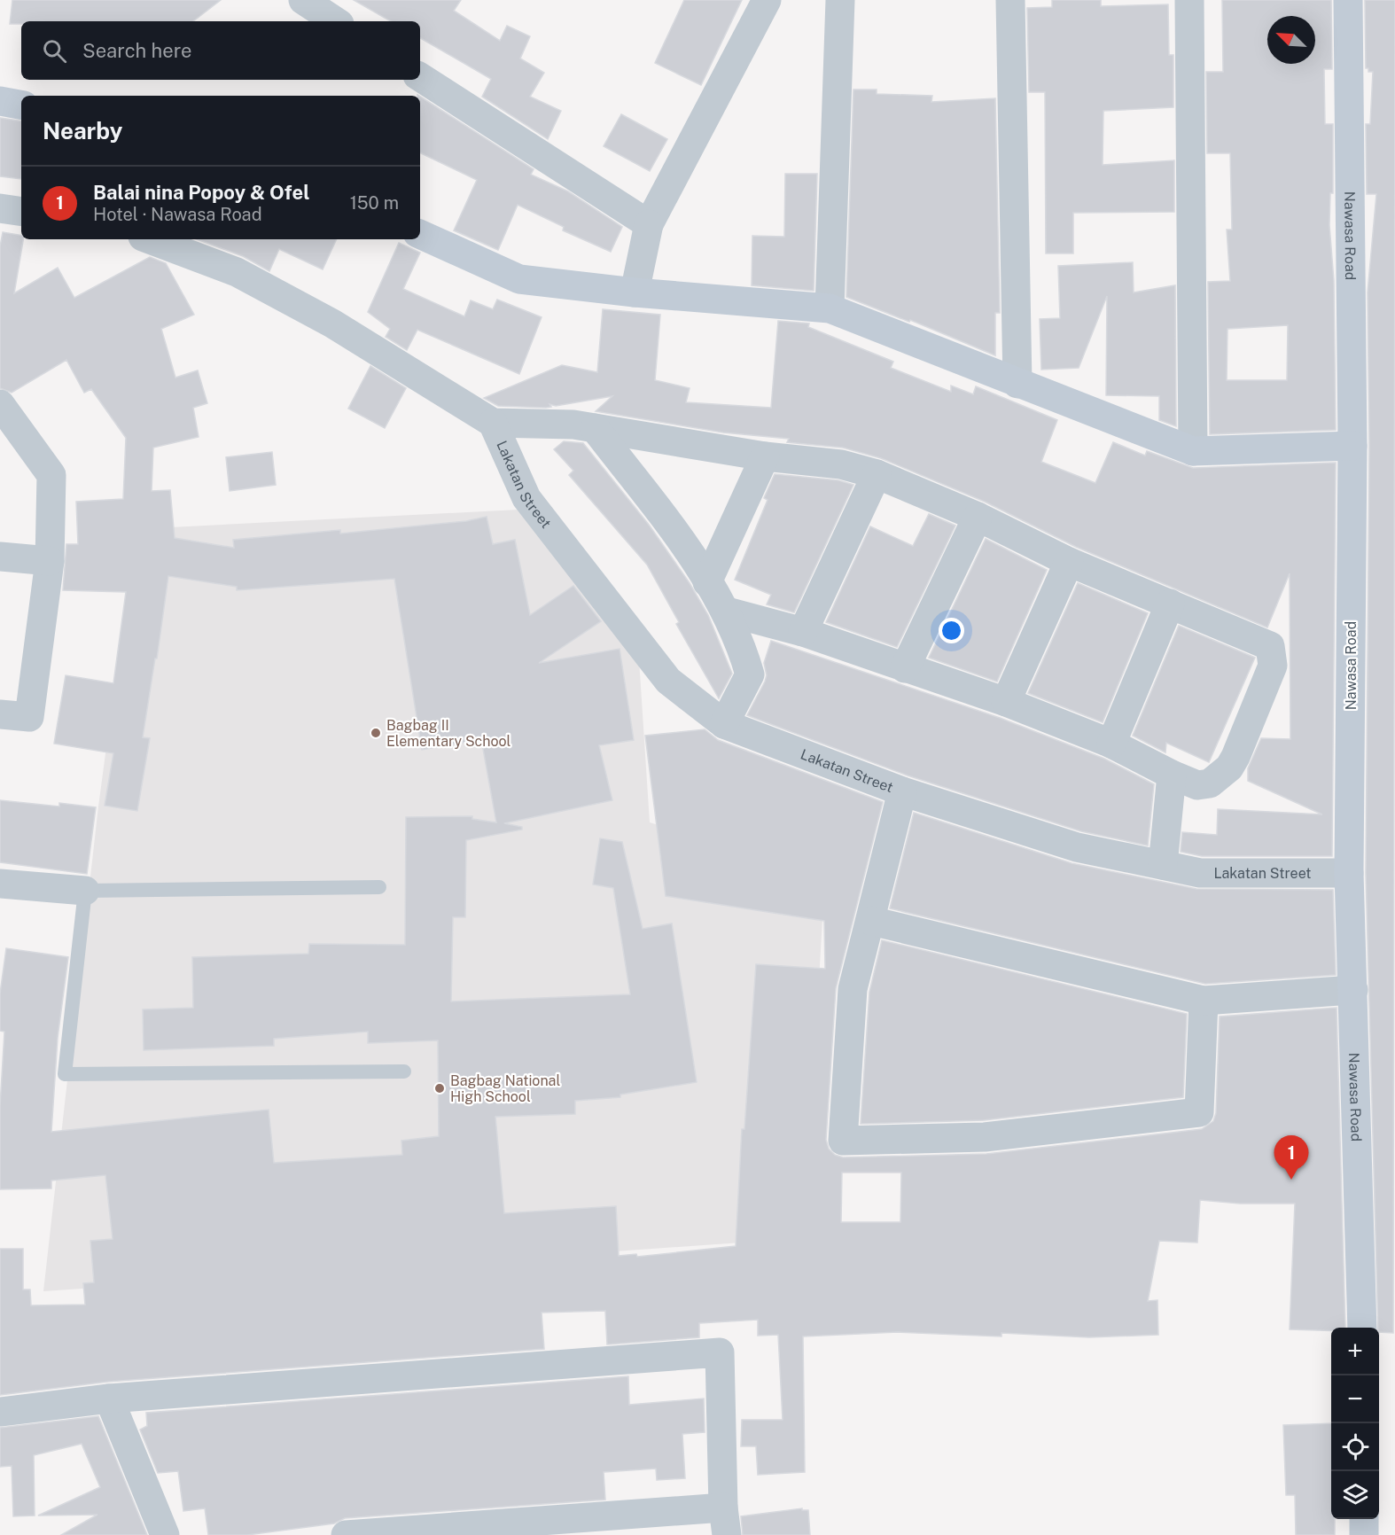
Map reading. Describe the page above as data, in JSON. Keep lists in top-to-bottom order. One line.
{"streets":{"street":["Nawasa Road","Lakatan Street"]},"crossings":[["Nawasa Road","Lakatan Street"]],"places":["Bagbag II Elementary School","Bagbag National High School"],"north":"top left","page":{"search":"Search here","heading":"Nearby","list":[{"mark":"1","name":"Balai nina Popoy & Ofel","note":"Hotel · Nawasa Road","value":"150 m"}],"pins":"1","map_buttons":["+","−"]}}
